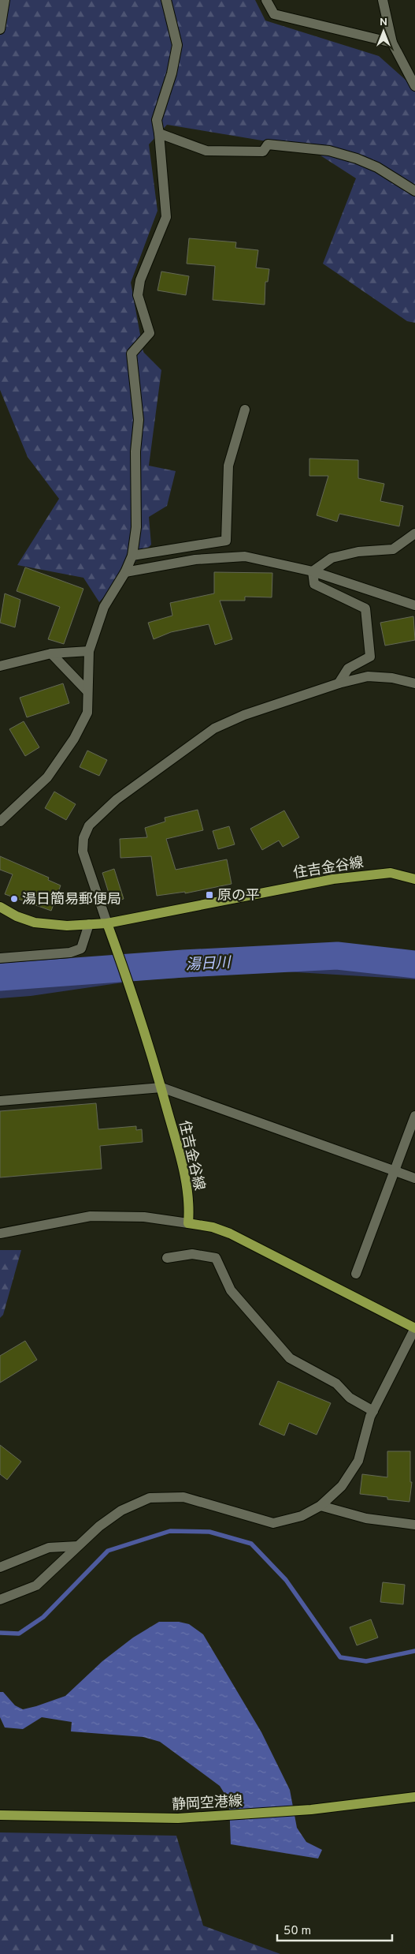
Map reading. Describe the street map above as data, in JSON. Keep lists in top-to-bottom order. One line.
{"streets":{"main road":["住吉金谷線","静岡空港線"]},"water":["湯日川"],"places":{"transit":["原の平"],"other":["湯日簡易郵便局"]},"scale_bar":"50 m","north":"top"}
